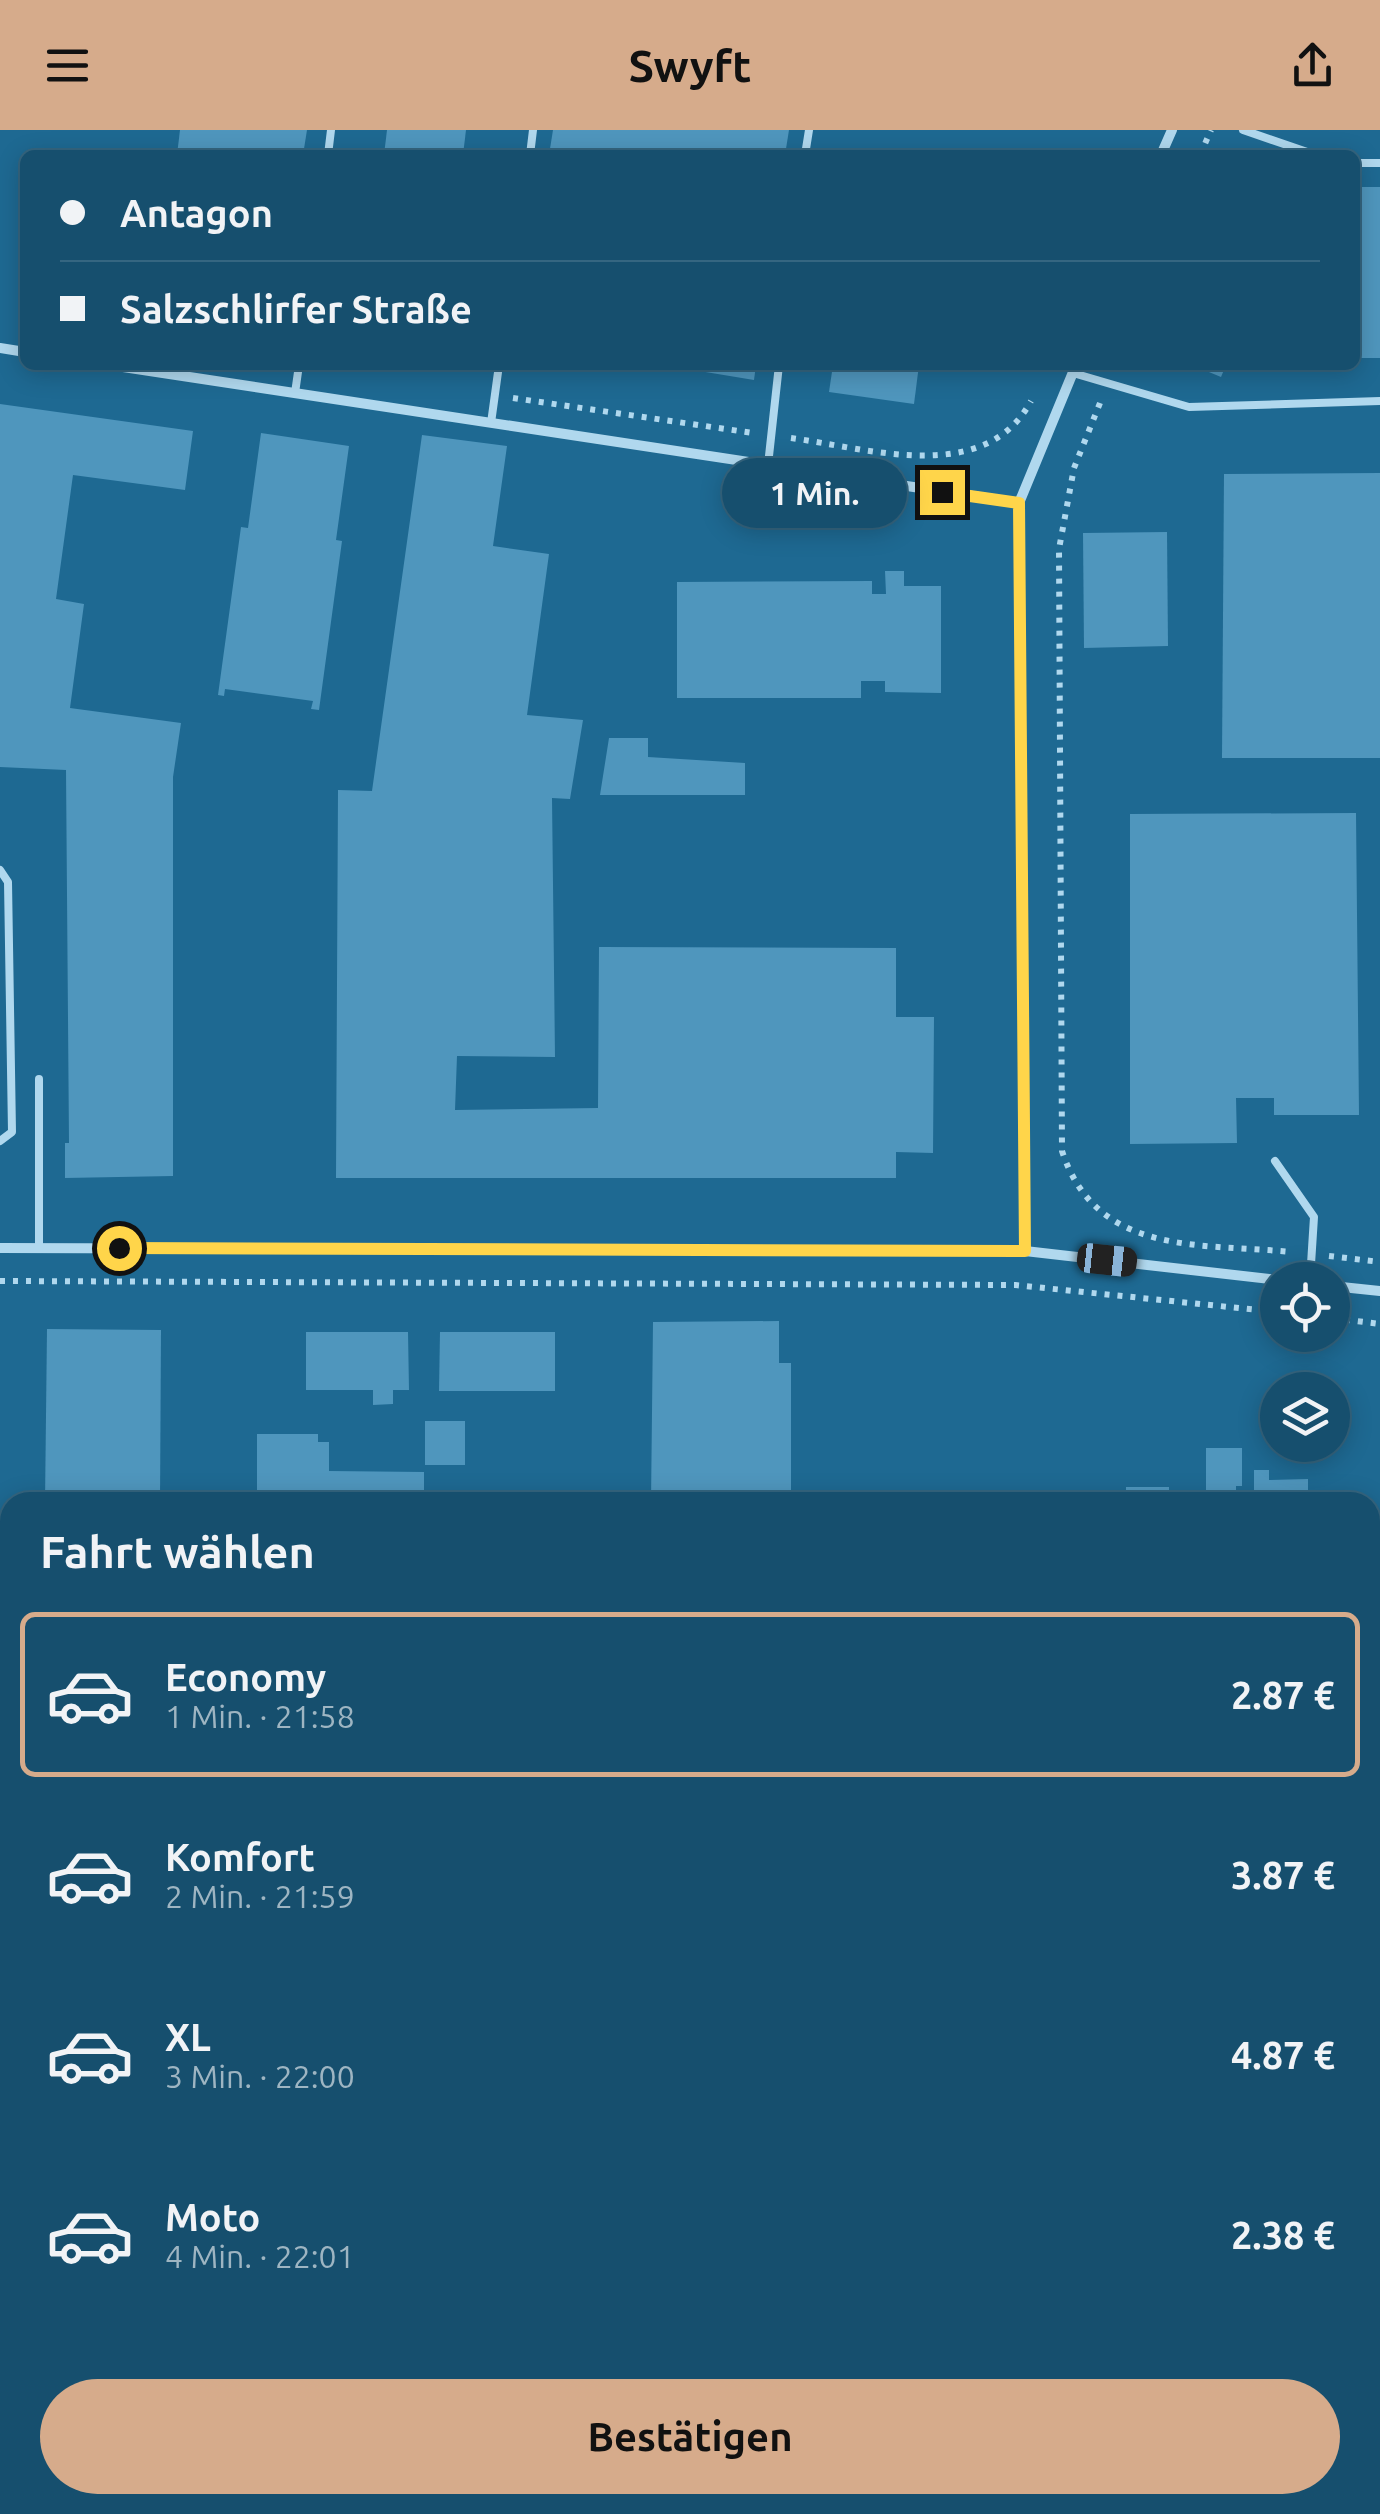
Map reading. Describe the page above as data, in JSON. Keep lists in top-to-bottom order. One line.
{"page":{"header":"Swyft","banner":["Antagon","Salzschlirfer Straße"],"bubble":"1 Min.","heading":"Fahrt wählen","list":[{"name":"Economy","note":"1 Min. · 21:58","value":"2.87 €"},{"name":"Komfort","note":"2 Min. · 21:59","value":"3.87 €"},{"name":"XL","note":"3 Min. · 22:00","value":"4.87 €"},{"name":"Moto","note":"4 Min. · 22:01","value":"2.38 €"}],"buttons":"Bestätigen"}}
